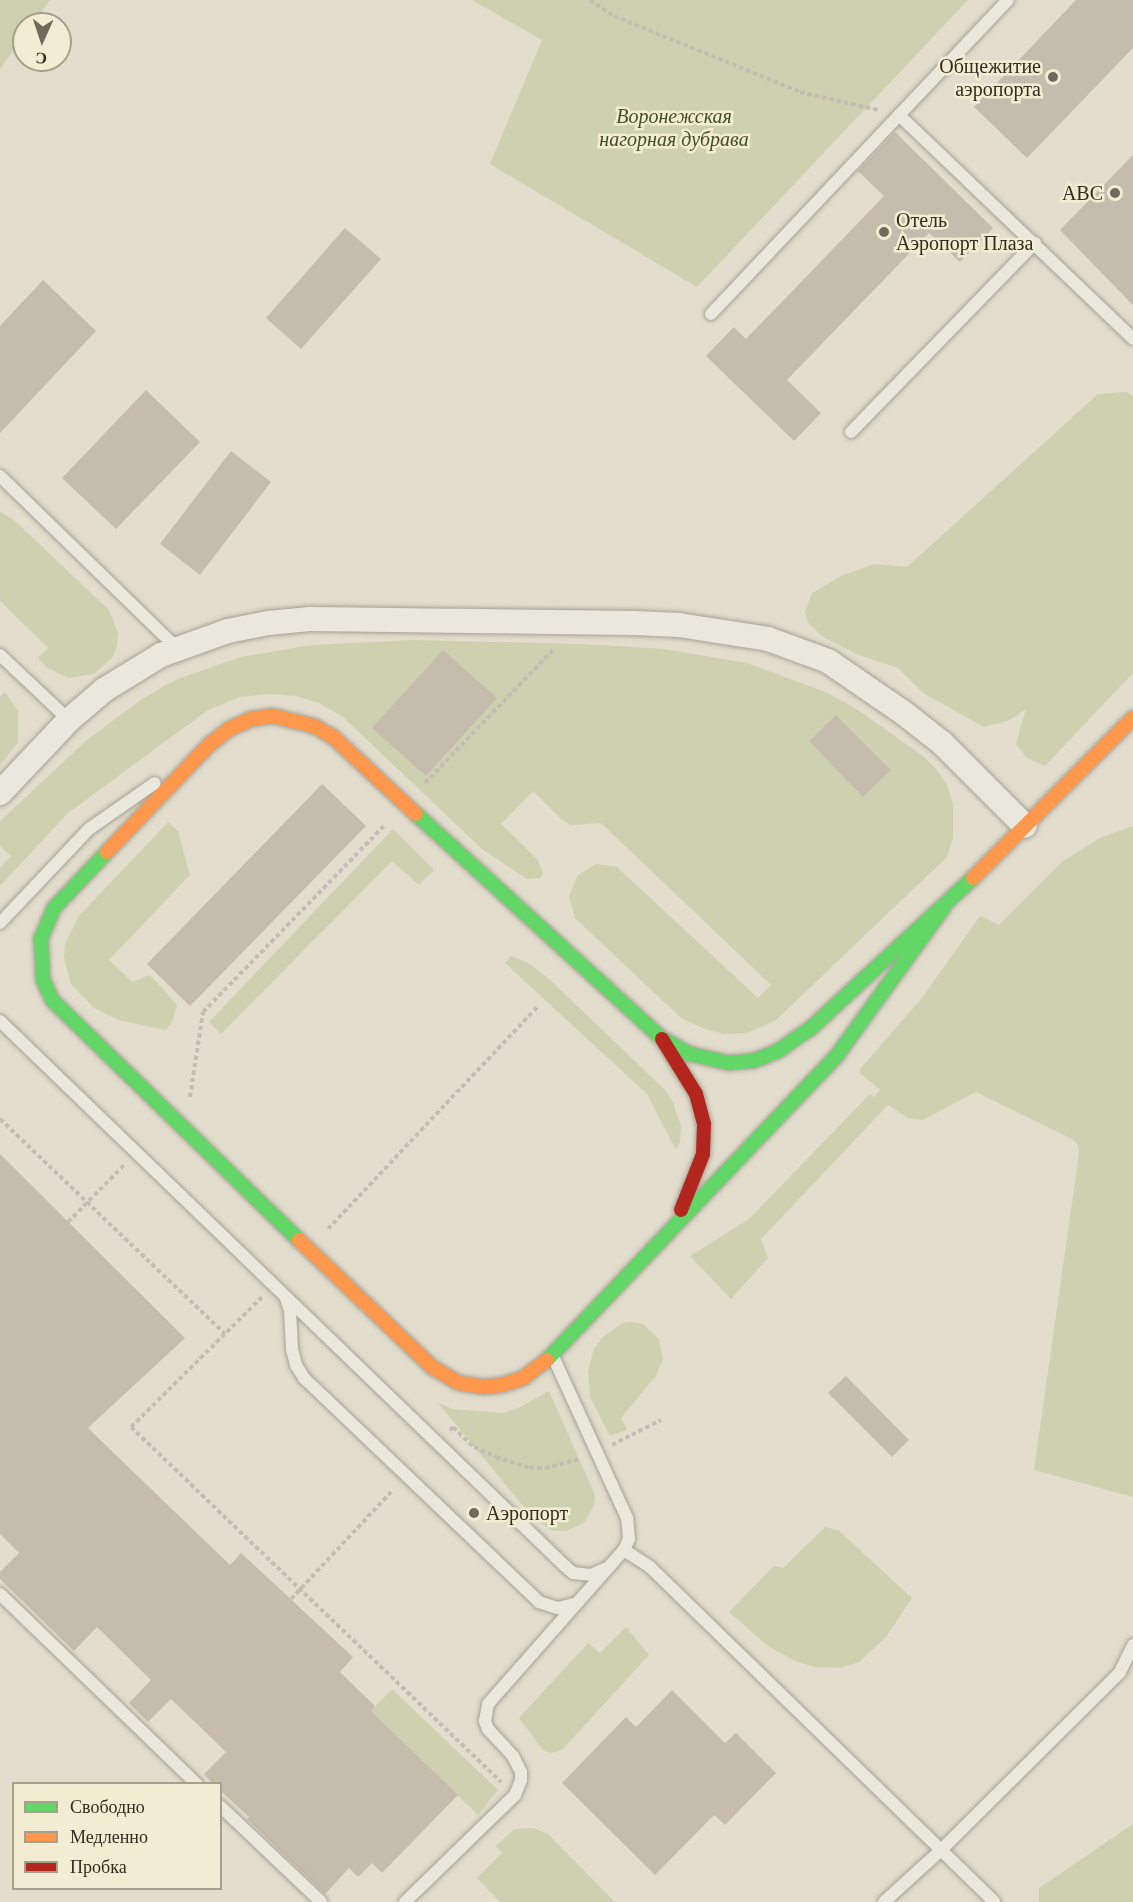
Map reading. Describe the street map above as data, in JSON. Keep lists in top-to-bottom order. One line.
{"parks":["Воронежская нагорная дубрава"],"places":["Общежитие аэропорта","ABC","Отель Аэропорт Плаза","Аэропорт"],"legend":["Свободно","Медленно","Пробка"],"north":"bottom"}
